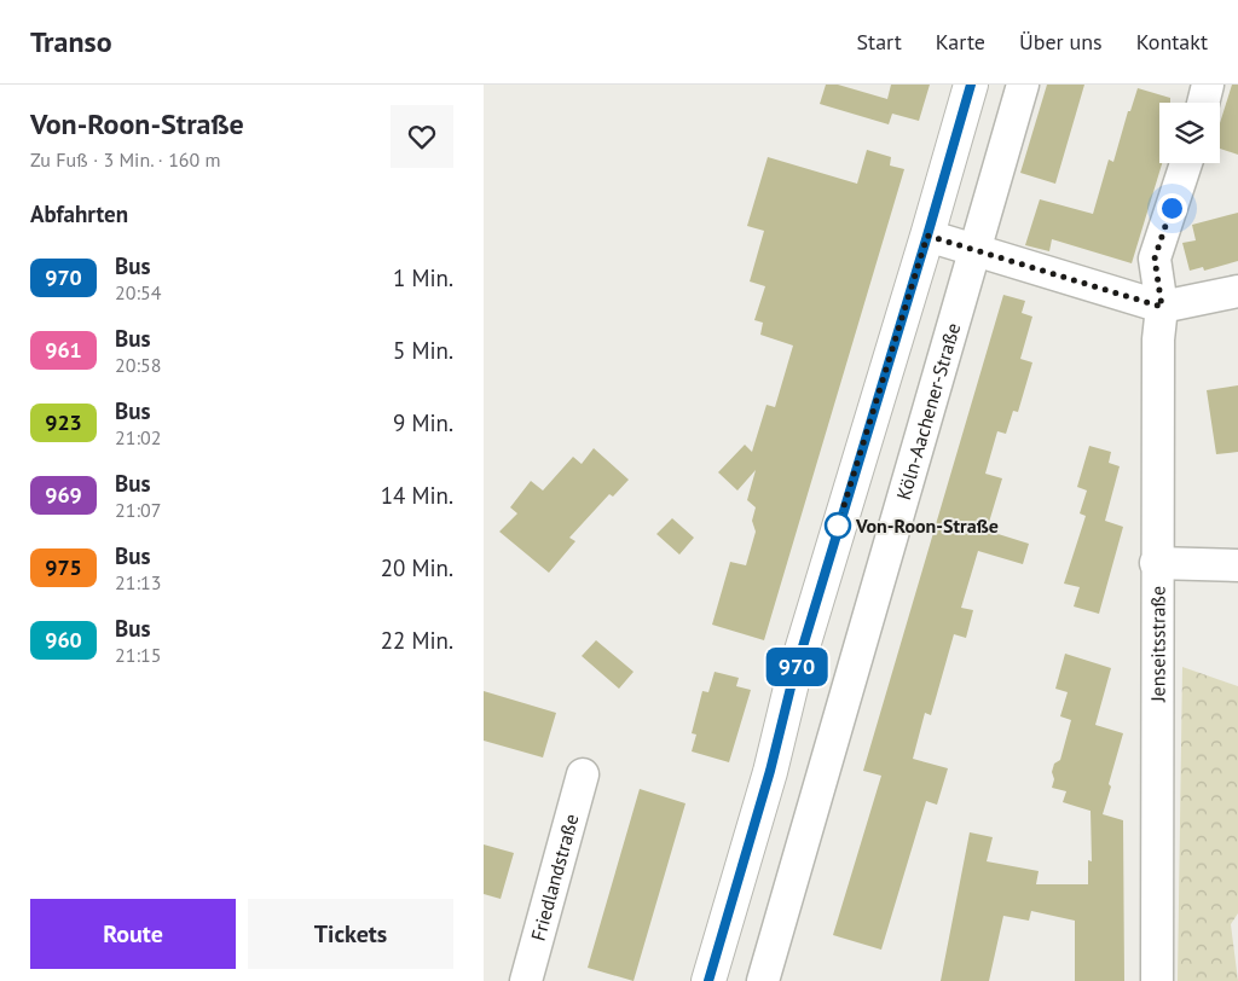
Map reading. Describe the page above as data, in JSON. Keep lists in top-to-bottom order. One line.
{"streets":{"street":["Köln-Aachener-Straße","Jenseitsstraße","Friedlandstraße"]},"places":["Von-Roon-Straße"],"lines":["bus line 970"],"page":{"header":"Transo","nav":["Start","Karte","Über uns","Kontakt"],"heading":[["Von-Roon-Straße","Zu Fuß · 3 Min. · 160 m"],"Abfahrten"],"on_map":"970","list":[{"mark":"970","name":"Bus","note":"20:54","value":"1 Min."},{"mark":"961","name":"Bus","note":"20:58","value":"5 Min."},{"mark":"923","name":"Bus","note":"21:02","value":"9 Min."},{"mark":"969","name":"Bus","note":"21:07","value":"14 Min."},{"mark":"975","name":"Bus","note":"21:13","value":"20 Min."},{"mark":"960","name":"Bus","note":"21:15","value":"22 Min."}],"buttons":["Route","Tickets"]}}
